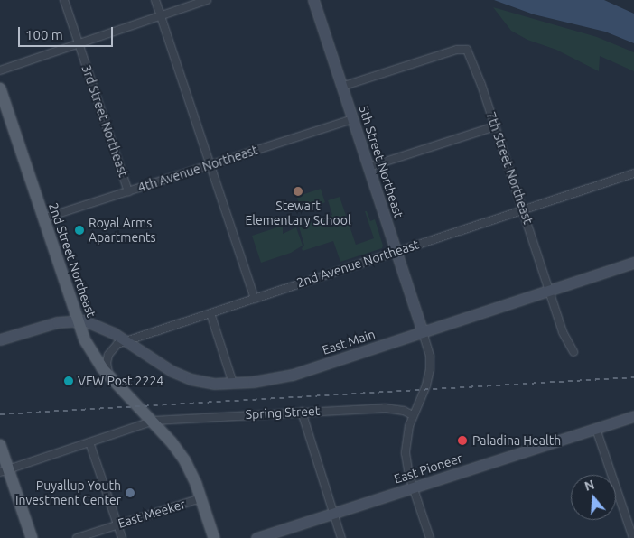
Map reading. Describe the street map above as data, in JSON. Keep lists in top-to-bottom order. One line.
{"streets":{"main road":["5th Street Northeast","2nd Street Northeast","East Main","East Pioneer"],"street":["3rd Street Northeast","7th Street Northeast","4th Avenue Northeast","2nd Avenue Northeast","Spring Street","East Meeker"]},"crossings":[["3rd Street Northeast","4th Avenue Northeast"],["5th Street Northeast","7th Street Northeast"],["5th Street Northeast","4th Avenue Northeast"],["5th Street Northeast","2nd Avenue Northeast"],["5th Street Northeast","East Main"],["7th Street Northeast","2nd Avenue Northeast"],["7th Street Northeast","East Main"],["4th Avenue Northeast","2nd Street Northeast"],["2nd Street Northeast","2nd Avenue Northeast"],["2nd Street Northeast","East Main"],["2nd Street Northeast","Spring Street"],["2nd Street Northeast","East Meeker"],["2nd Avenue Northeast","East Main"]],"places":["Stewart Elementary School","Royal Arms Apartments","VFW Post 2224","Paladina Health","Puyallup Youth Investment Center"],"scale_bar":"100 m","north":"top"}
